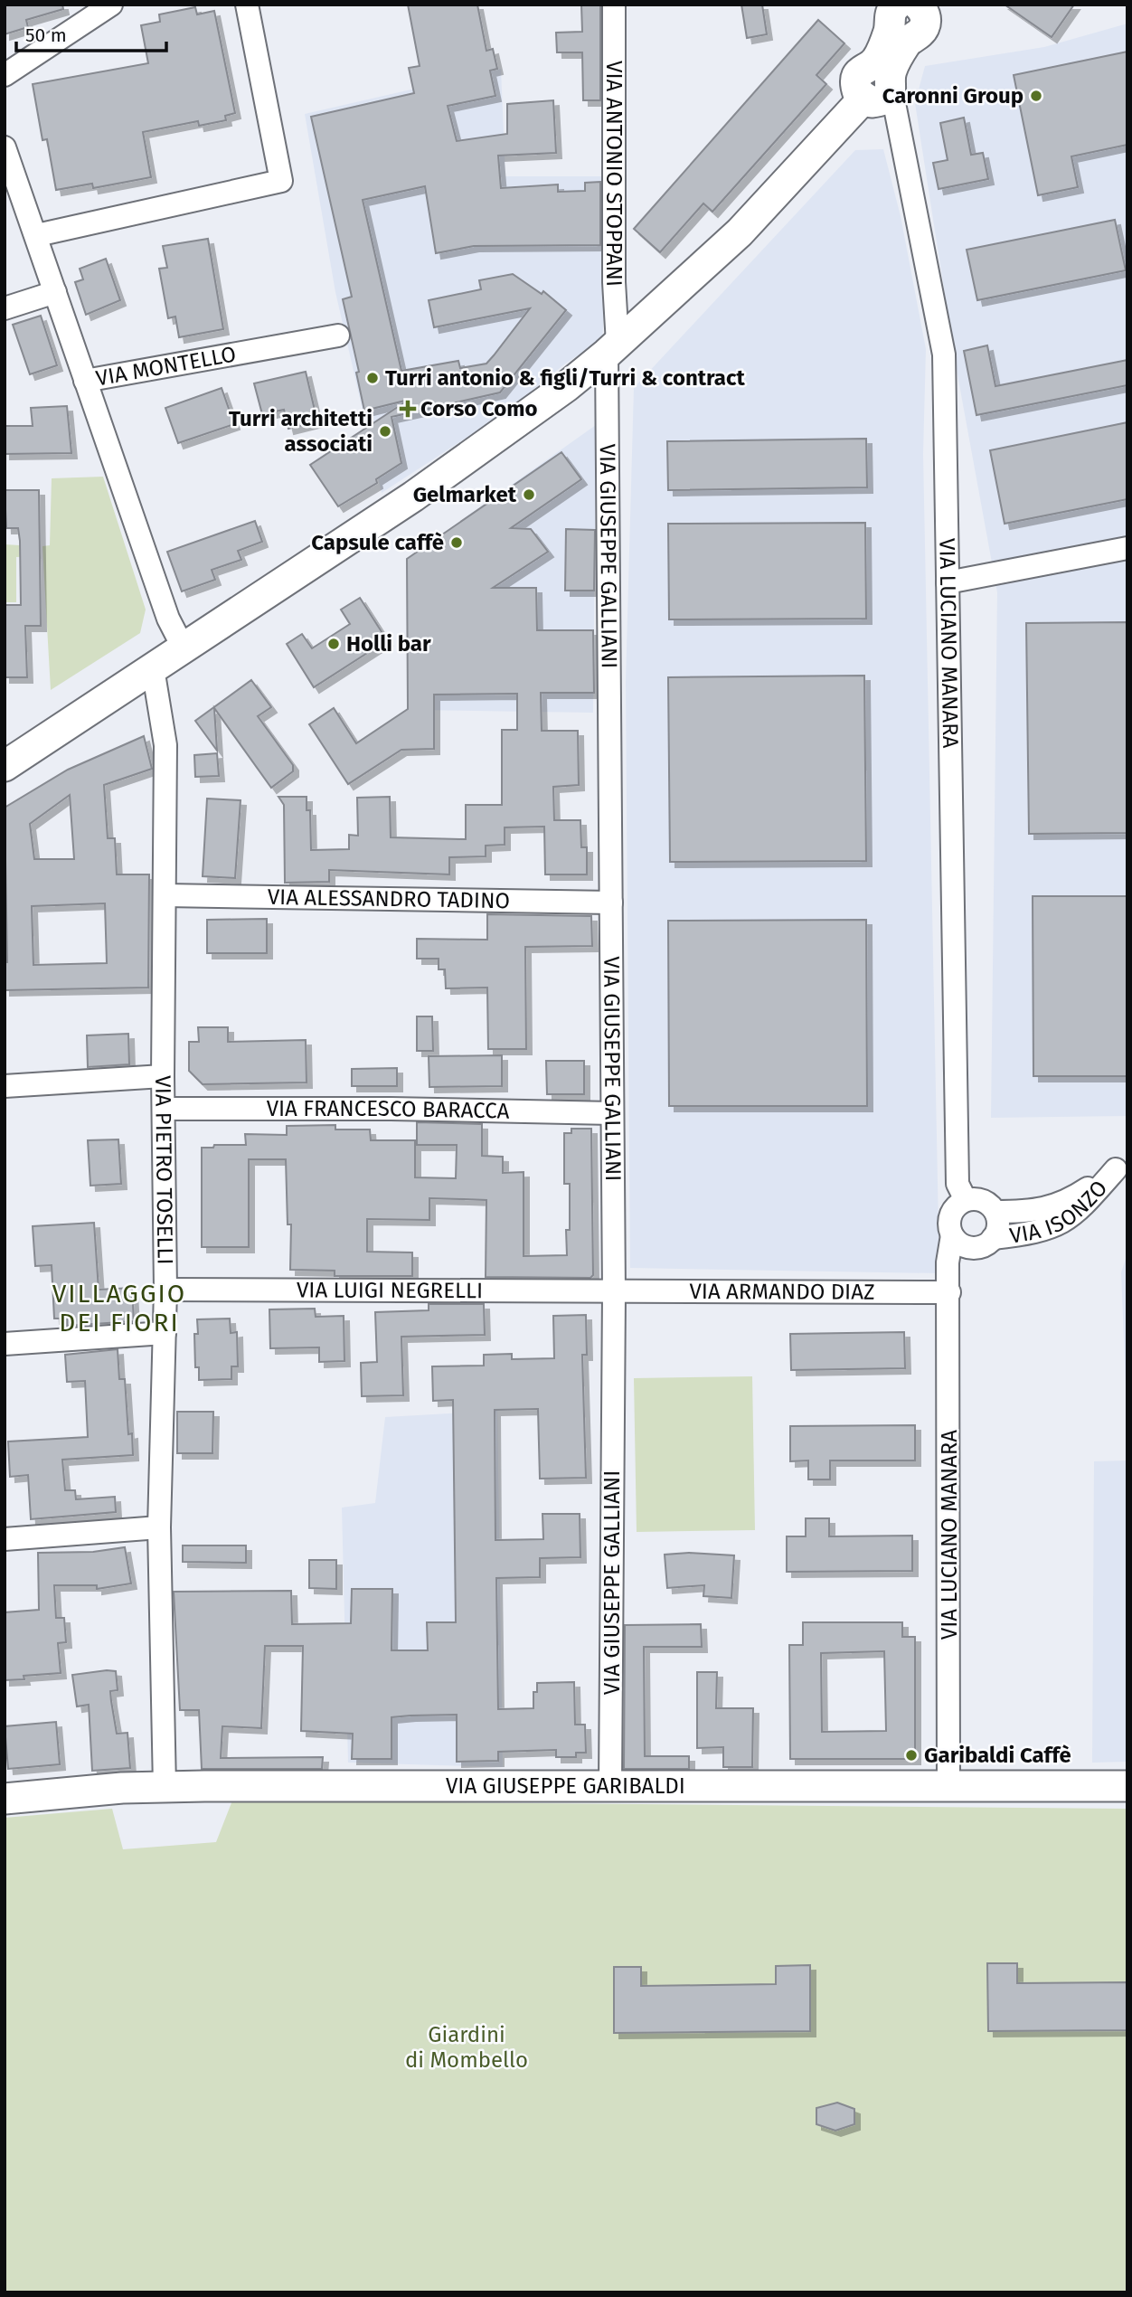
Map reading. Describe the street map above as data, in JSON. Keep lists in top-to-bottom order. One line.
{"streets":{"main road":["VIA GIUSEPPE GARIBALDI"],"street":["VIA ANTONIO STOPPANI","VIA MONTELLO","VIA GIUSEPPE GALLIANI","VIA LUCIANO MANARA","VIA ALESSANDRO TADINO","VIA FRANCESCO BARACCA","VIA PIETRO TOSELLI","VIA ISONZO","VIA LUIGI NEGRELLI","VIA ARMANDO DIAZ"]},"crossings":[["VIA ANTONIO STOPPANI","VIA GIUSEPPE GALLIANI"],["VIA GIUSEPPE GALLIANI","VIA ALESSANDRO TADINO"],["VIA GIUSEPPE GALLIANI","VIA FRANCESCO BARACCA"],["VIA GIUSEPPE GALLIANI","VIA LUIGI NEGRELLI"],["VIA GIUSEPPE GALLIANI","VIA ARMANDO DIAZ"],["VIA GIUSEPPE GALLIANI","VIA GIUSEPPE GARIBALDI"],["VIA LUCIANO MANARA","VIA ISONZO"],["VIA LUCIANO MANARA","VIA ARMANDO DIAZ"],["VIA LUCIANO MANARA","VIA GIUSEPPE GARIBALDI"],["VIA ALESSANDRO TADINO","VIA PIETRO TOSELLI"],["VIA FRANCESCO BARACCA","VIA PIETRO TOSELLI"],["VIA PIETRO TOSELLI","VIA LUIGI NEGRELLI"],["VIA PIETRO TOSELLI","VIA GIUSEPPE GARIBALDI"],["VIA LUIGI NEGRELLI","VIA ARMANDO DIAZ"]],"districts":["VILLAGGIO DEI FIORI"],"parks":["Giardini di Mombello"],"places":{"other":["Caronni Group","Turri antonio & figli/Turri & contract","Turri architetti associati","Gelmarket","Capsule caffè","Holli bar","Garibaldi Caffè"],"health":["Corso Como"]},"scale_bar":"50 m"}
